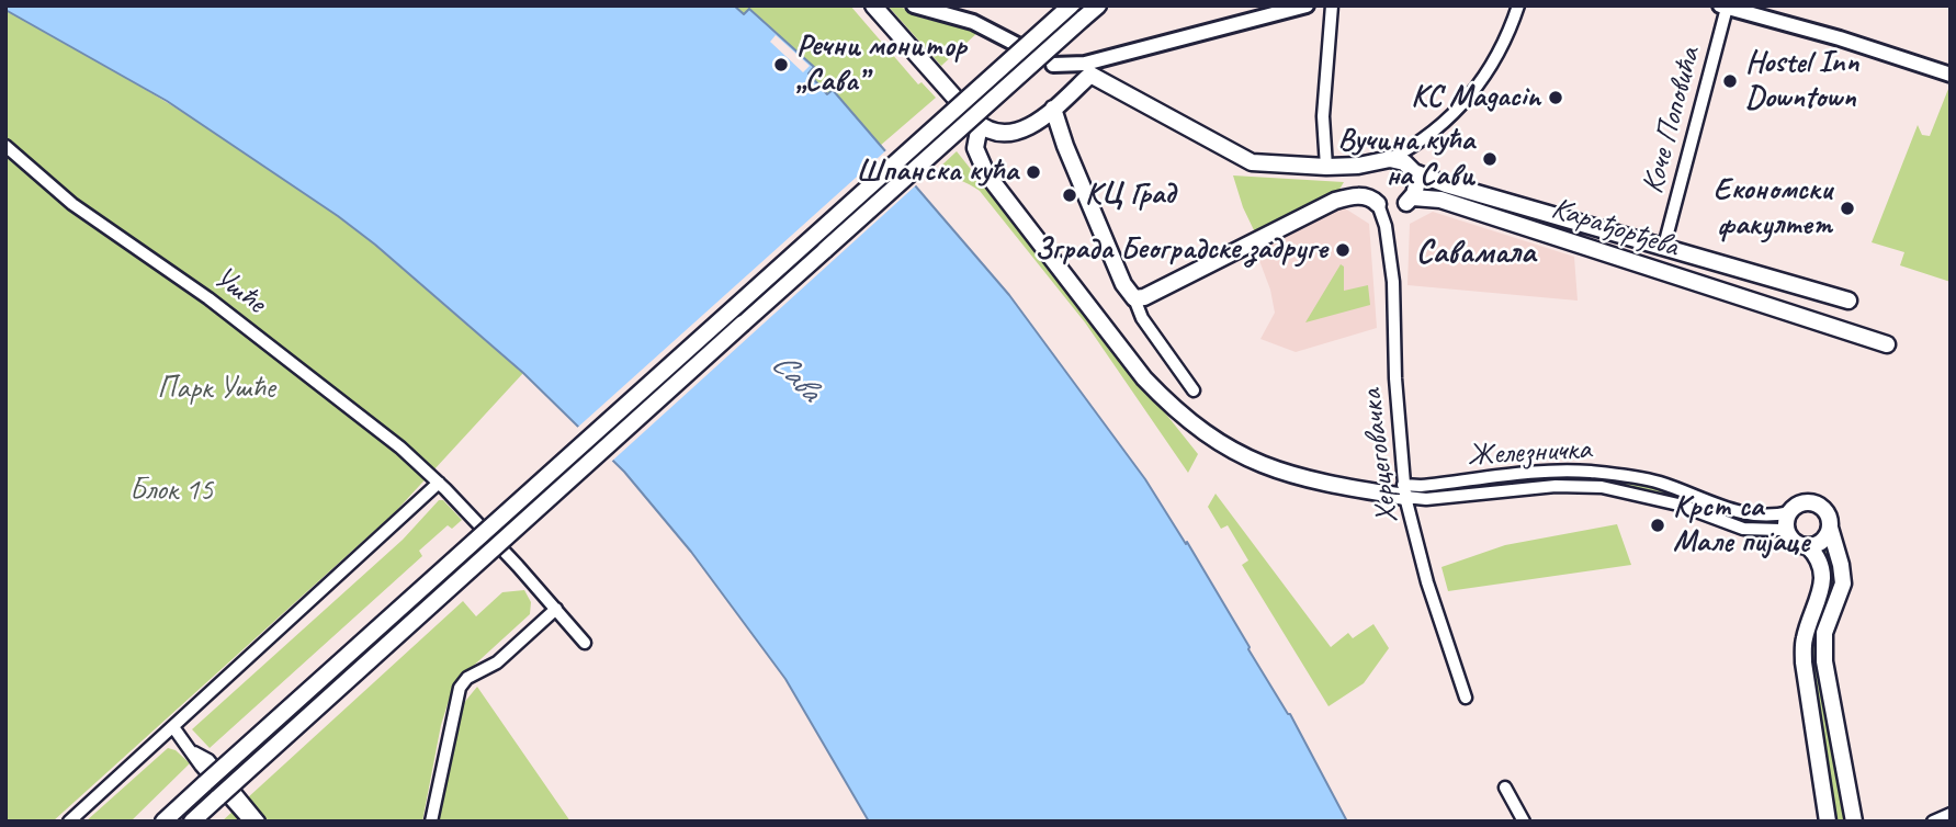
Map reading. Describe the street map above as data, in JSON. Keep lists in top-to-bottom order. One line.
{"streets":{"main road":["Карађорђева"],"street":["Коче Поповића","Ушће","Железничка","Херцеговачка"]},"crossings":[["Коче Поповића","Карађорђева"],["Железничка","Херцеговачка"]],"districts":["Савамала"],"water":["Сава"],"parks":["Парк Ушће","Блок 15"],"places":["Речни монитор „Сава”","Hostel Inn Downtown","KC Magacin","Вучина кућа на Сави","Шпанска кућа","КЦ Град","Економски факултет","Зграда Београдске задруге","Крст са Мале пијаце"]}
